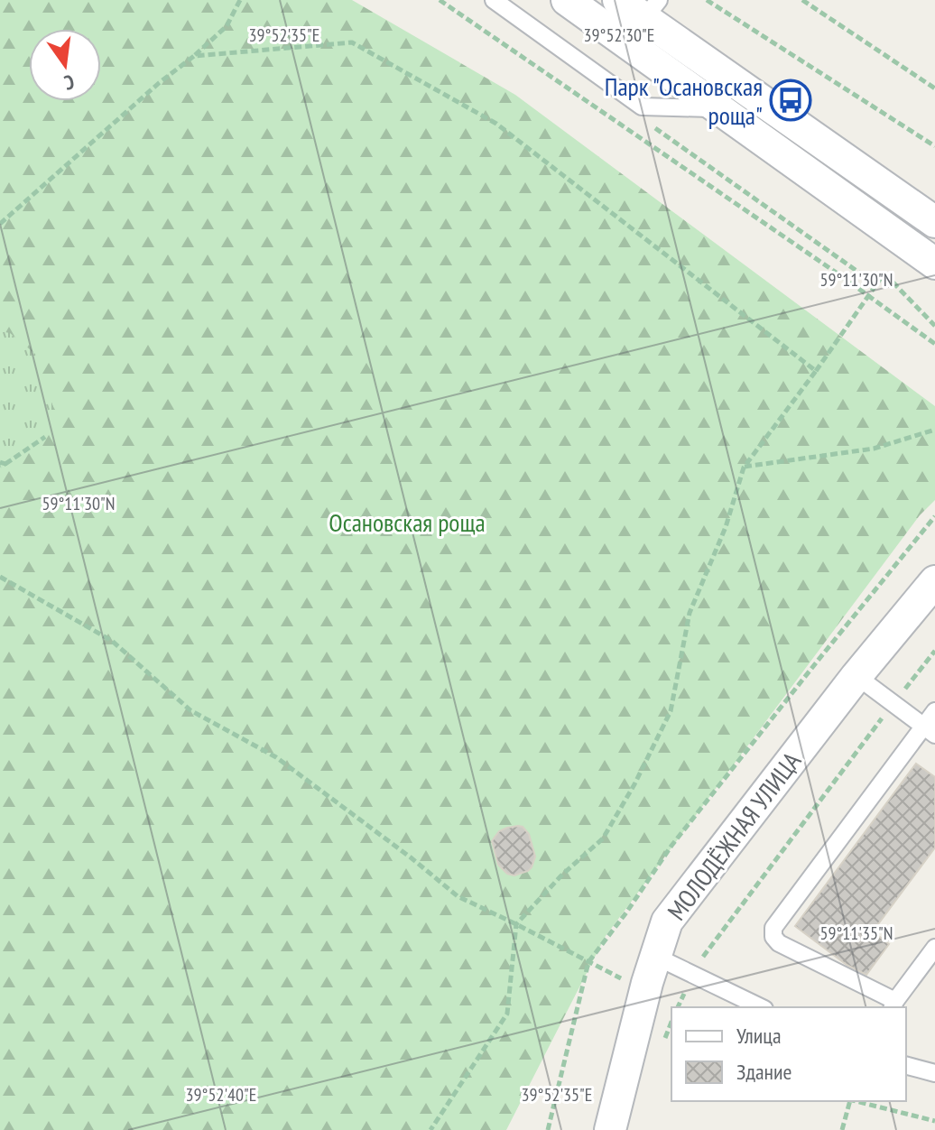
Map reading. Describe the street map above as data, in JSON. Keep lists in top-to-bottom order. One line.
{"streets":{"street":["МОЛОДЁЖНАЯ УЛИЦА"]},"parks":["Осановская роща"],"places":{"bus stop":["Парк \"Осановская роща\""]},"legend":["Улица","Здание"],"north":"bottom","coordinates":["39°52'35\"E","39°52'30\"E","59°11'30\"N","59°11'35\"N","39°52'40\"E"]}
